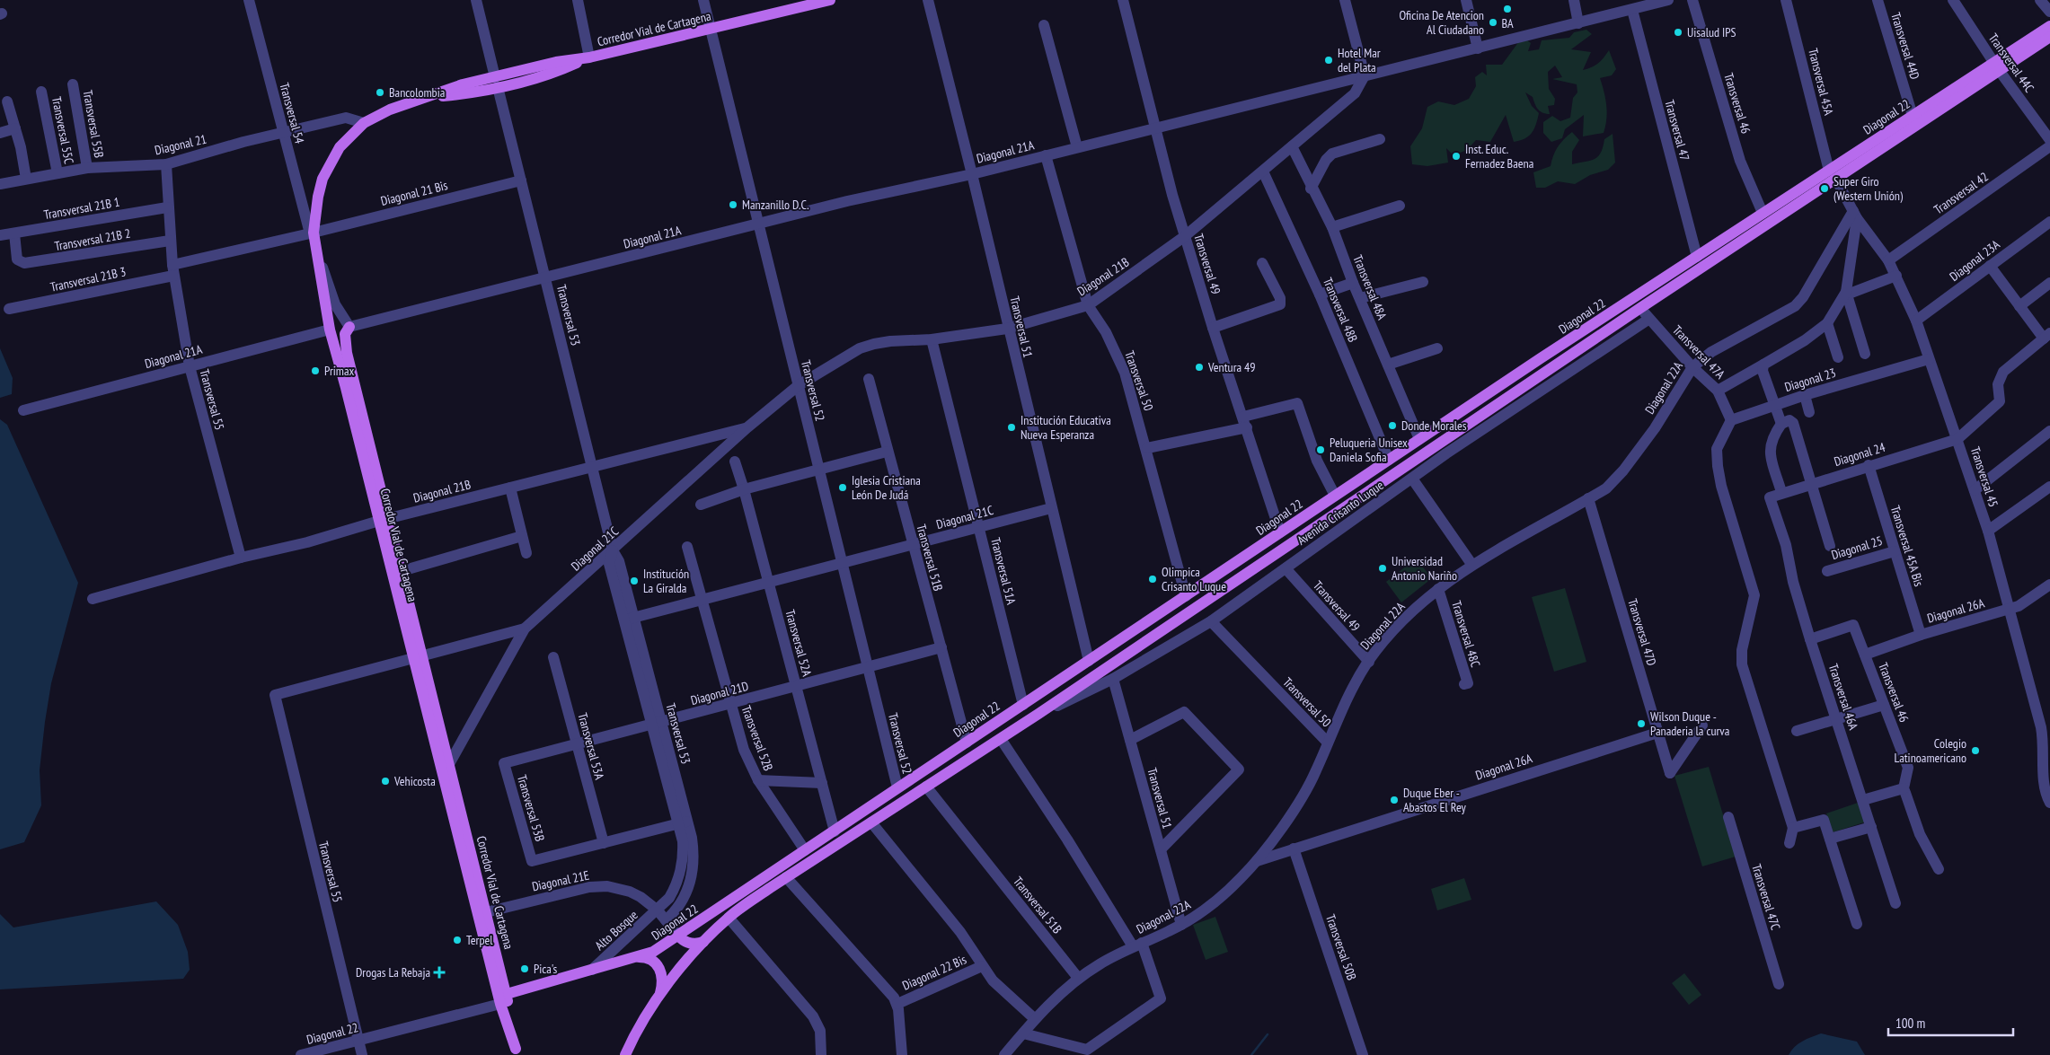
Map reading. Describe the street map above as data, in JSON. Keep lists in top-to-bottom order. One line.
{"streets":{"main road":["Corredor Vial de Cartagena","Diagonal 22"],"street":["Transversal 44D","Transversal 44C","Transversal 45A","Transversal 46","Transversal 54","Transversal 55B","Transversal 55C","Transversal 47","Diagonal 21","Diagonal 21A","Diagonal 21 Bis","Transversal 42","Transversal 21B 1","Transversal 21B 2","Diagonal 23A","Transversal 49","Diagonal 21B","Transversal 21B 3","Transversal 48A","Transversal 48B","Transversal 53","Transversal 51","Transversal 47A","Diagonal 23","Transversal 50","Diagonal 22A","Transversal 52","Transversal 55","Diagonal 24","Transversal 45","Avenida Crisanto Luque","Diagonal 21C","Transversal 45A Bis","Diagonal 25","Transversal 51B","Transversal 51A","Diagonal 26A","Transversal 47D","Transversal 48C","Transversal 52A","Diagonal 21D","Transversal 46A","Transversal 52B","Transversal 53A","Transversal 53B","Diagonal 21E","Transversal 47C","Alto Bosque","Transversal 50B","Diagonal 22 Bis"]},"crossings":[["Corredor Vial de Cartagena","Transversal 54"],["Corredor Vial de Cartagena","Diagonal 22"],["Corredor Vial de Cartagena","Diagonal 21"],["Corredor Vial de Cartagena","Diagonal 21A"],["Corredor Vial de Cartagena","Diagonal 21 Bis"],["Corredor Vial de Cartagena","Diagonal 21B"],["Corredor Vial de Cartagena","Transversal 21B 3"],["Corredor Vial de Cartagena","Transversal 53"],["Corredor Vial de Cartagena","Transversal 52"],["Corredor Vial de Cartagena","Transversal 55"],["Corredor Vial de Cartagena","Diagonal 21C"],["Corredor Vial de Cartagena","Diagonal 21E"],["Transversal 44D","Diagonal 22"],["Transversal 44C","Diagonal 22"],["Transversal 45A","Diagonal 22"],["Transversal 45A","Transversal 45"],["Transversal 46","Diagonal 22"],["Transversal 46","Diagonal 26A"],["Transversal 46","Transversal 46A"],["Transversal 54","Diagonal 21"],["Transversal 54","Diagonal 21 Bis"],["Transversal 54","Transversal 21B 3"],["Diagonal 22","Transversal 47"],["Diagonal 22","Transversal 49"],["Diagonal 22","Transversal 48A"],["Diagonal 22","Transversal 48B"],["Diagonal 22","Transversal 51"],["Diagonal 22","Transversal 47A"],["Diagonal 22","Transversal 50"],["Diagonal 22","Transversal 52"],["Diagonal 22","Transversal 55"],["Diagonal 22","Transversal 45"],["Diagonal 22","Avenida Crisanto Luque"],["Diagonal 22","Transversal 51B"],["Diagonal 22","Transversal 51A"],["Diagonal 22","Transversal 52A"],["Diagonal 22","Transversal 52B"],["Diagonal 22","Diagonal 21E"],["Diagonal 22","Alto Bosque"],["Transversal 55B","Diagonal 21"],["Transversal 55C","Diagonal 21"],["Transversal 47","Diagonal 21A"],["Diagonal 21","Transversal 55"],["Diagonal 21A","Transversal 49"],["Diagonal 21A","Diagonal 21B"],["Diagonal 21A","Transversal 53"],["Diagonal 21A","Transversal 51"],["Diagonal 21A","Transversal 50"],["Diagonal 21A","Transversal 52"],["Diagonal 21A","Transversal 55"],["Diagonal 21 Bis","Transversal 21B 3"],["Diagonal 21 Bis","Transversal 53"],["Transversal 42","Transversal 45"],["Transversal 21B 1","Transversal 21B 2"],["Transversal 21B 1","Transversal 55"],["Transversal 21B 2","Transversal 55"],["Diagonal 23A","Transversal 45"],["Transversal 49","Diagonal 21B"],["Transversal 49","Diagonal 22A"],["Transversal 49","Avenida Crisanto Luque"],["Diagonal 21B","Transversal 48A"],["Diagonal 21B","Transversal 48B"],["Diagonal 21B","Transversal 53"],["Diagonal 21B","Transversal 51"],["Diagonal 21B","Transversal 50"],["Diagonal 21B","Transversal 52"],["Diagonal 21B","Transversal 55"],["Diagonal 21B","Diagonal 21C"],["Diagonal 21B","Transversal 51A"],["Transversal 21B 3","Transversal 55"],["Transversal 53","Diagonal 21C"],["Transversal 53","Diagonal 21D"],["Transversal 53","Diagonal 21E"],["Transversal 53","Alto Bosque"],["Transversal 51","Diagonal 22A"],["Transversal 51","Avenida Crisanto Luque"],["Transversal 51","Diagonal 21C"],["Transversal 47A","Diagonal 23"],["Transversal 47A","Diagonal 22A"],["Transversal 47A","Avenida Crisanto Luque"],["Diagonal 23","Transversal 45"],["Transversal 50","Diagonal 22A"],["Transversal 50","Avenida Crisanto Luque"],["Diagonal 22A","Transversal 45"],["Diagonal 22A","Transversal 51B"],["Diagonal 22A","Diagonal 26A"],["Diagonal 22A","Transversal 47D"],["Diagonal 22A","Transversal 48C"],["Diagonal 22A","Transversal 50B"],["Transversal 52","Diagonal 21C"],["Transversal 52","Diagonal 21D"],["Diagonal 24","Transversal 45"],["Diagonal 24","Transversal 45A Bis"],["Diagonal 24","Transversal 46A"],["Transversal 45","Diagonal 26A"],["Diagonal 21C","Transversal 51B"],["Diagonal 21C","Transversal 51A"],["Diagonal 21C","Transversal 52A"],["Diagonal 21C","Transversal 52B"],["Transversal 45A Bis","Diagonal 25"],["Transversal 45A Bis","Diagonal 26A"],["Transversal 51B","Diagonal 21D"],["Diagonal 26A","Transversal 47D"],["Diagonal 26A","Transversal 50B"],["Transversal 52A","Diagonal 21D"],["Diagonal 21D","Transversal 52B"],["Diagonal 21D","Transversal 53A"],["Diagonal 21D","Transversal 53B"],["Transversal 53A","Transversal 53B"],["Diagonal 21E","Alto Bosque"]],"places":{"other":["BA","Oficina De Atencion Al Ciudadano","Uisalud IPS","Hotel Mar del Plata","Bancolombia","Inst. Educ. Fernadez Baena","Super Giro (Western Unión)","Manzanillo D.C.","Ventura 49","Primax","Donde Morales","Institución Educativa Nueva Esperanza","Peluqueria Unisex Daniela Sofia","Iglesia Cristiana León De Judá","Universidad Antonio Nariño","Olimpica Crisanto Luque","Institución La Giralda","Wilson Duque - Panaderia la curva","Colegio Latinoamericano","Vehicosta","Duque Eber - Abastos El Rey","Terpel","Pica's"],"health":["Drogas La Rebaja"]},"scale_bar":"100 m"}
